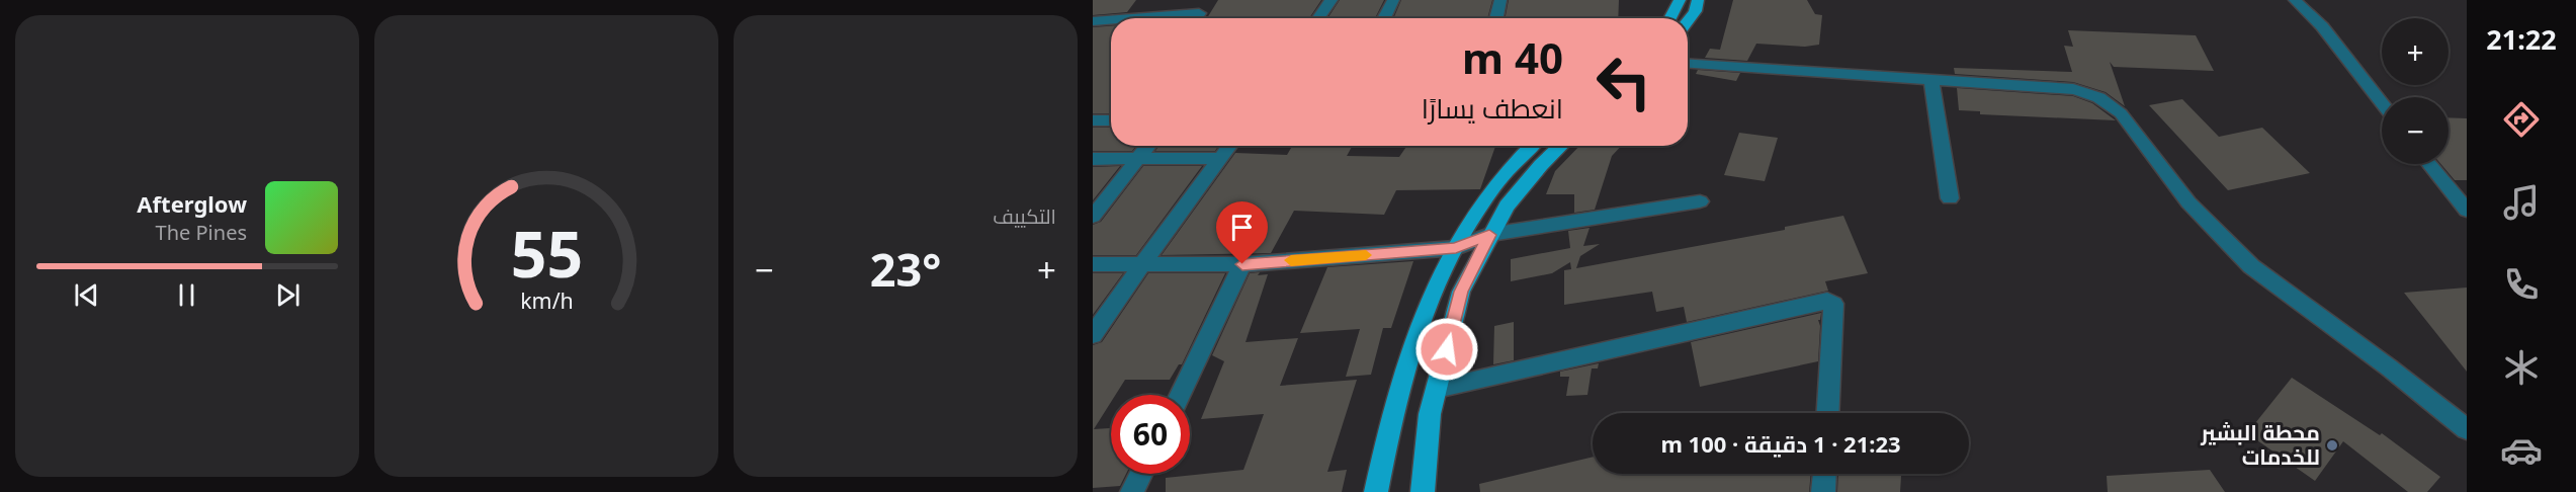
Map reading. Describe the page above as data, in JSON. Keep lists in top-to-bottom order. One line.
{"places":["محطة البشير للخدمات"],"page":{"tabs":"21:22","tile":"التكييف","map_buttons":["+","−"],"turn":["40 m","انعطف يسارًا"],"song":["Afterglow","The Pines"],"heat":["−","23°","+"],"limit":"60","trip":"21:23 · 1 دقيقة · 100 m","gauge":["55","km/h"]}}
